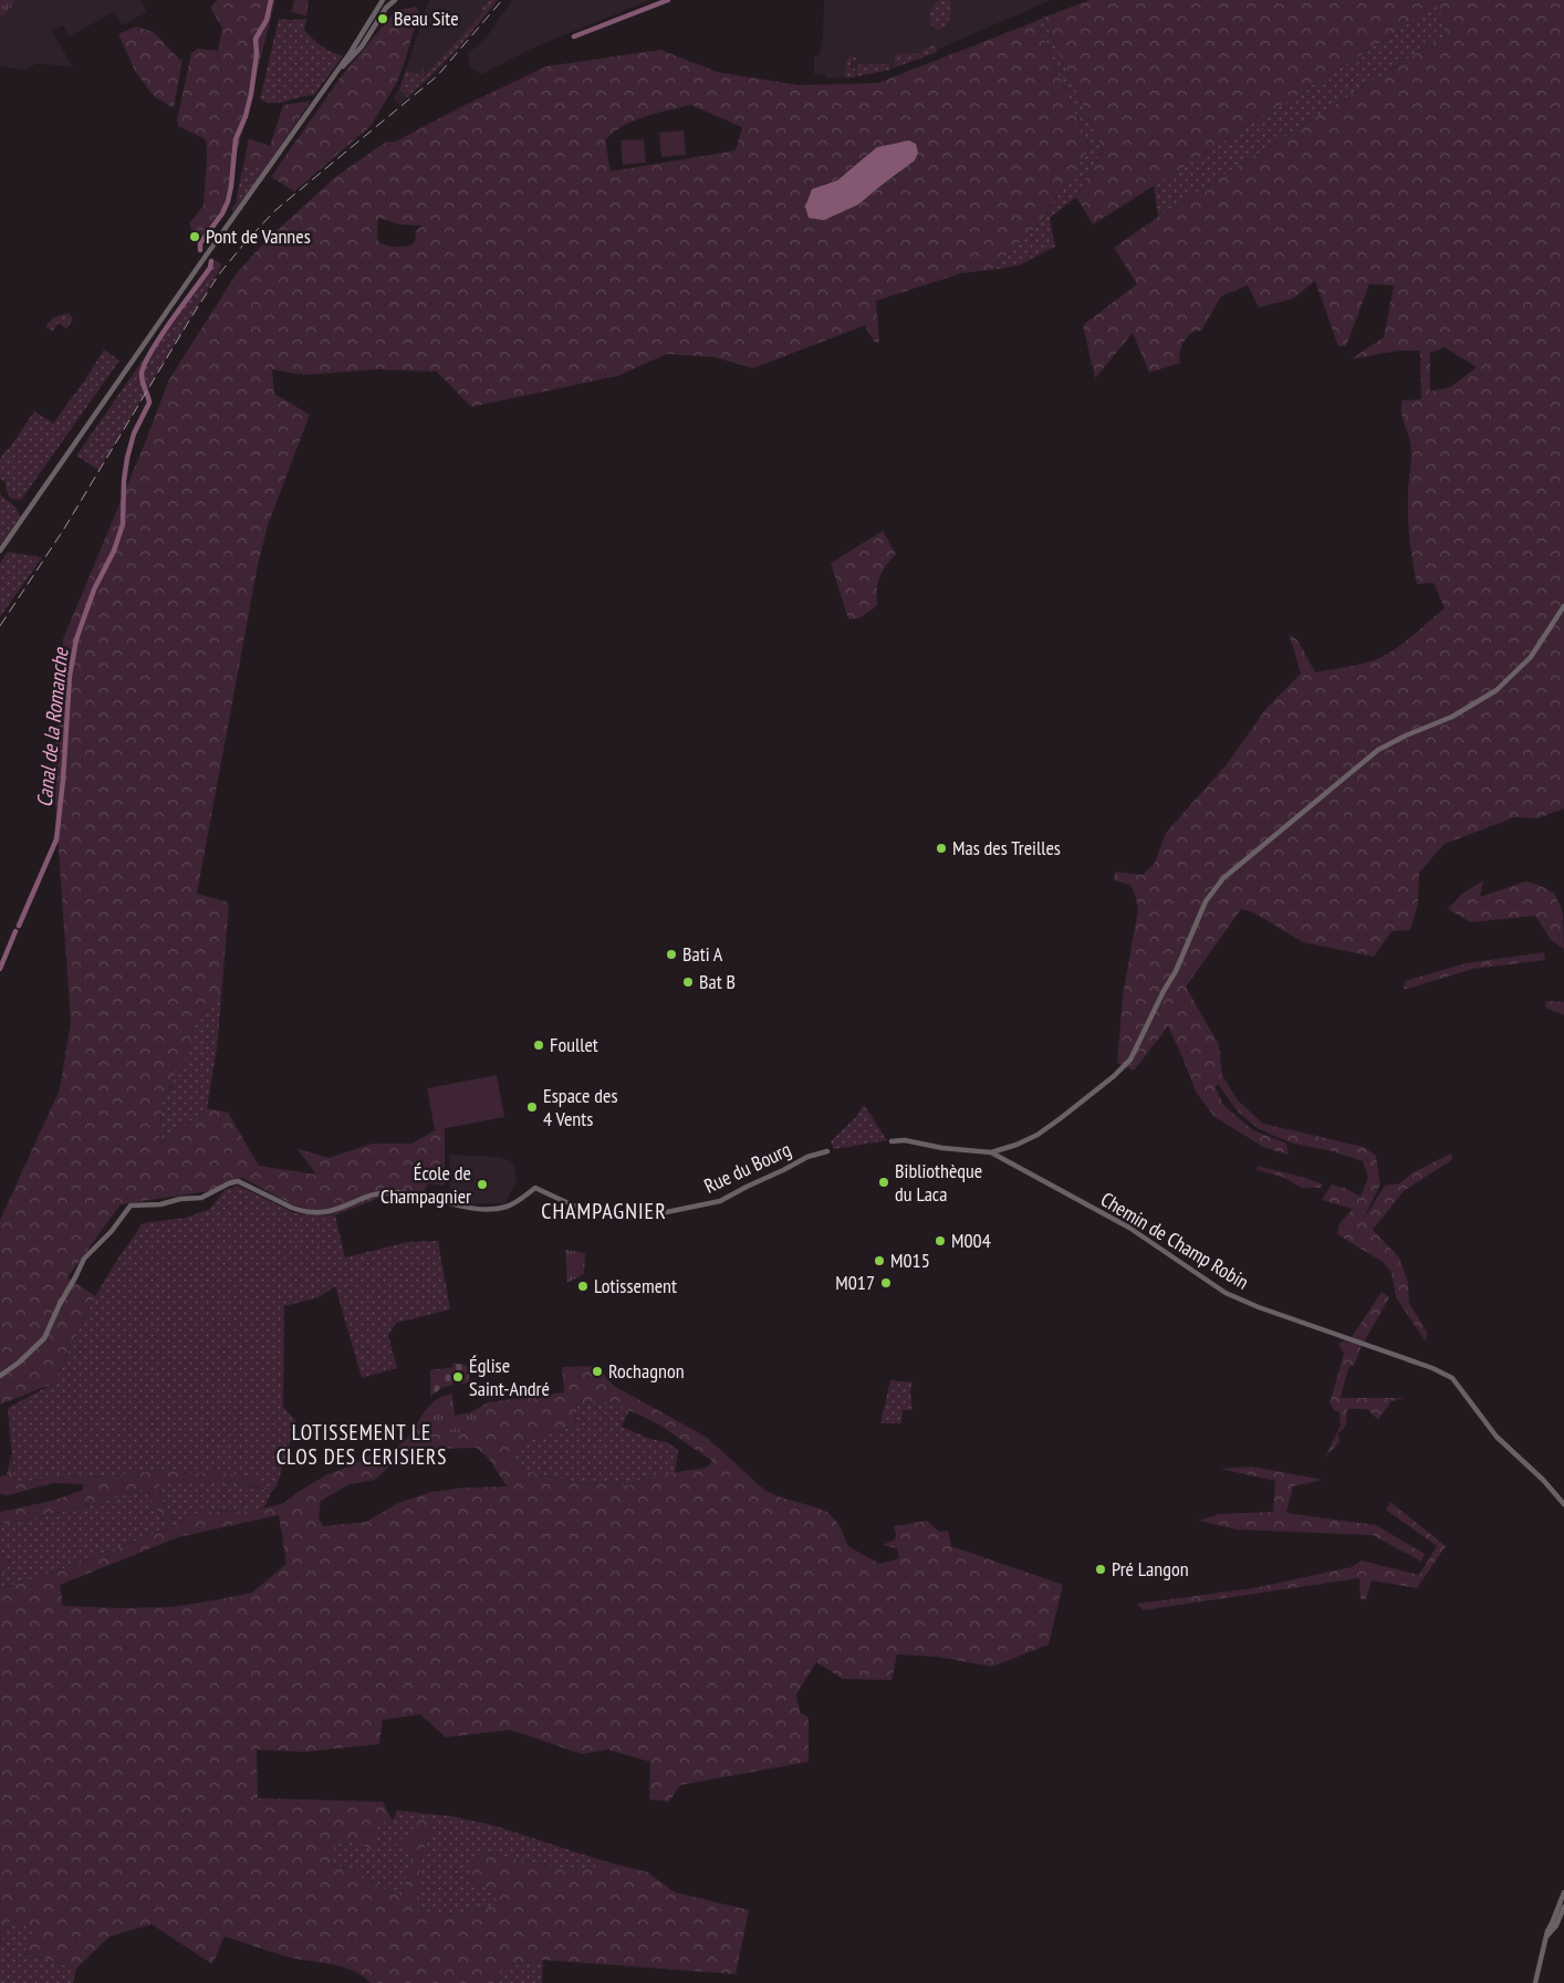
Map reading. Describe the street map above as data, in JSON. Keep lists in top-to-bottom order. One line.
{"streets":{"street":["Rue du Bourg","Chemin de Champ Robin"]},"districts":["CHAMPAGNIER","LOTISSEMENT LE CLOS DES CERISIERS"],"water":["Canal de la Romanche"],"places":["Beau Site","Pont de Vannes","Mas des Treilles","Bati A","Bat B","Foullet","Espace des 4 Vents","Bibliothèque du Laca","École de Champagnier","M004","M015","M017","Lotissement","Rochagnon","Église Saint-André","Pré Langon"]}
